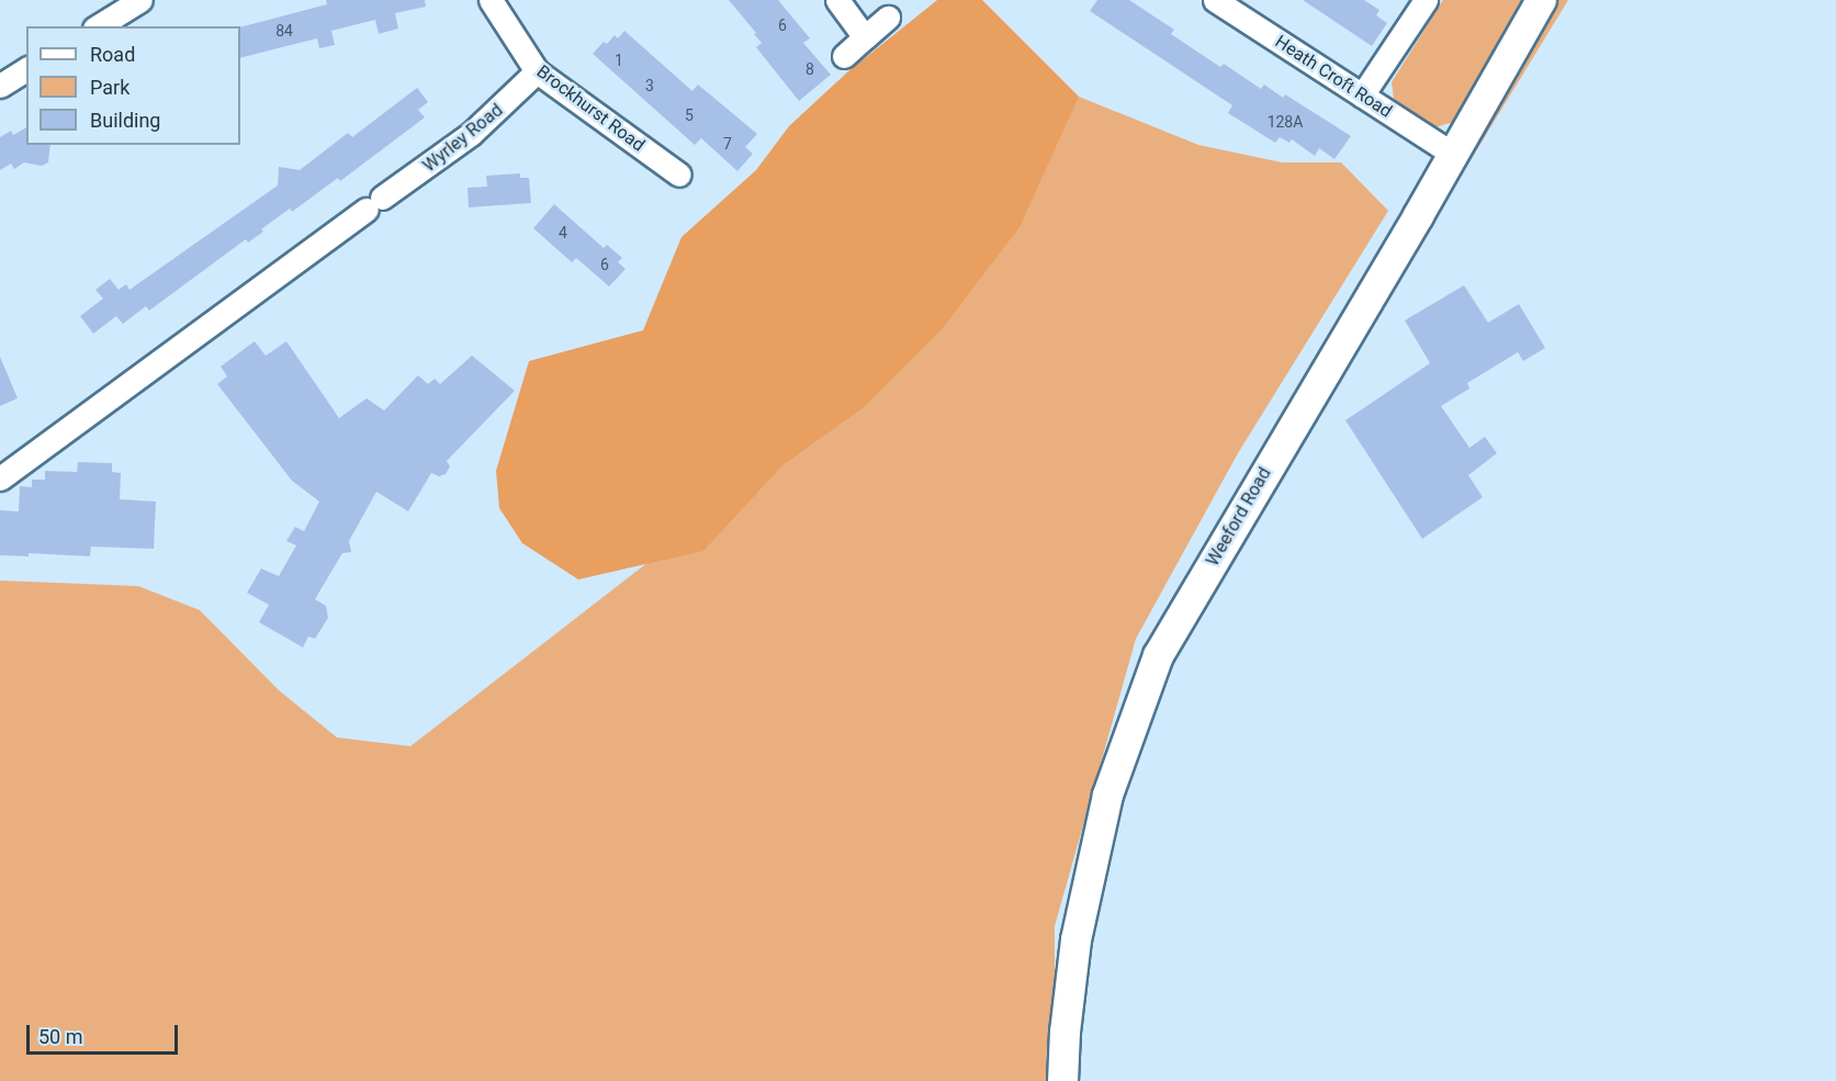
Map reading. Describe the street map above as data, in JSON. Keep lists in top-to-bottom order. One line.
{"streets":{"street":["Heath Croft Road","Brockhurst Road","Wyrley Road","Weeford Road"]},"crossings":[["Heath Croft Road","Weeford Road"],["Brockhurst Road","Wyrley Road"]],"house_numbers":["6","84","1","8","3","5","128A","7","4","6"],"legend":["Road","Park","Building"],"scale_bar":"50 m"}
